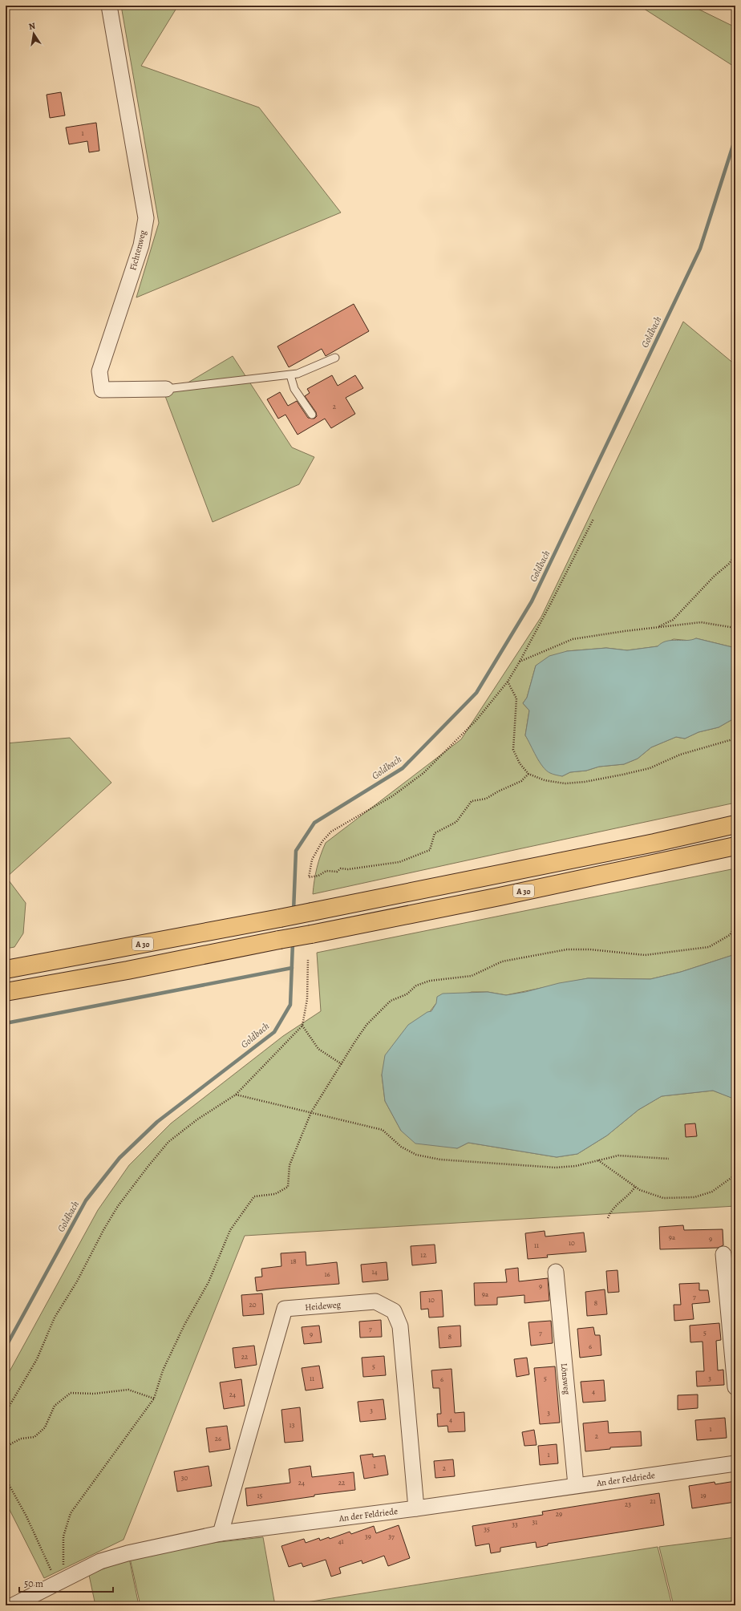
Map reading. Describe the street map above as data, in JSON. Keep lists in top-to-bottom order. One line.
{"streets":{"highway":["A 30"],"street":["Fichtenweg","Heideweg","Lönsweg","An der Feldriede"]},"crossings":[["Heideweg","An der Feldriede"],["Lönsweg","An der Feldriede"]],"water":["Goldbach"],"house_numbers":["1","2","9a","9","10","11","12","18","14","16","9","9a","7","10","8","20","7","7","5","9","8","6","22","5","11","5","3","6","4","24","3","3","4","13","1","2","26","1","1","2","30","24","22","15","19","21","23","29","31","33","35","39","37","41"],"scale_bar":"50 m","north":"top"}
